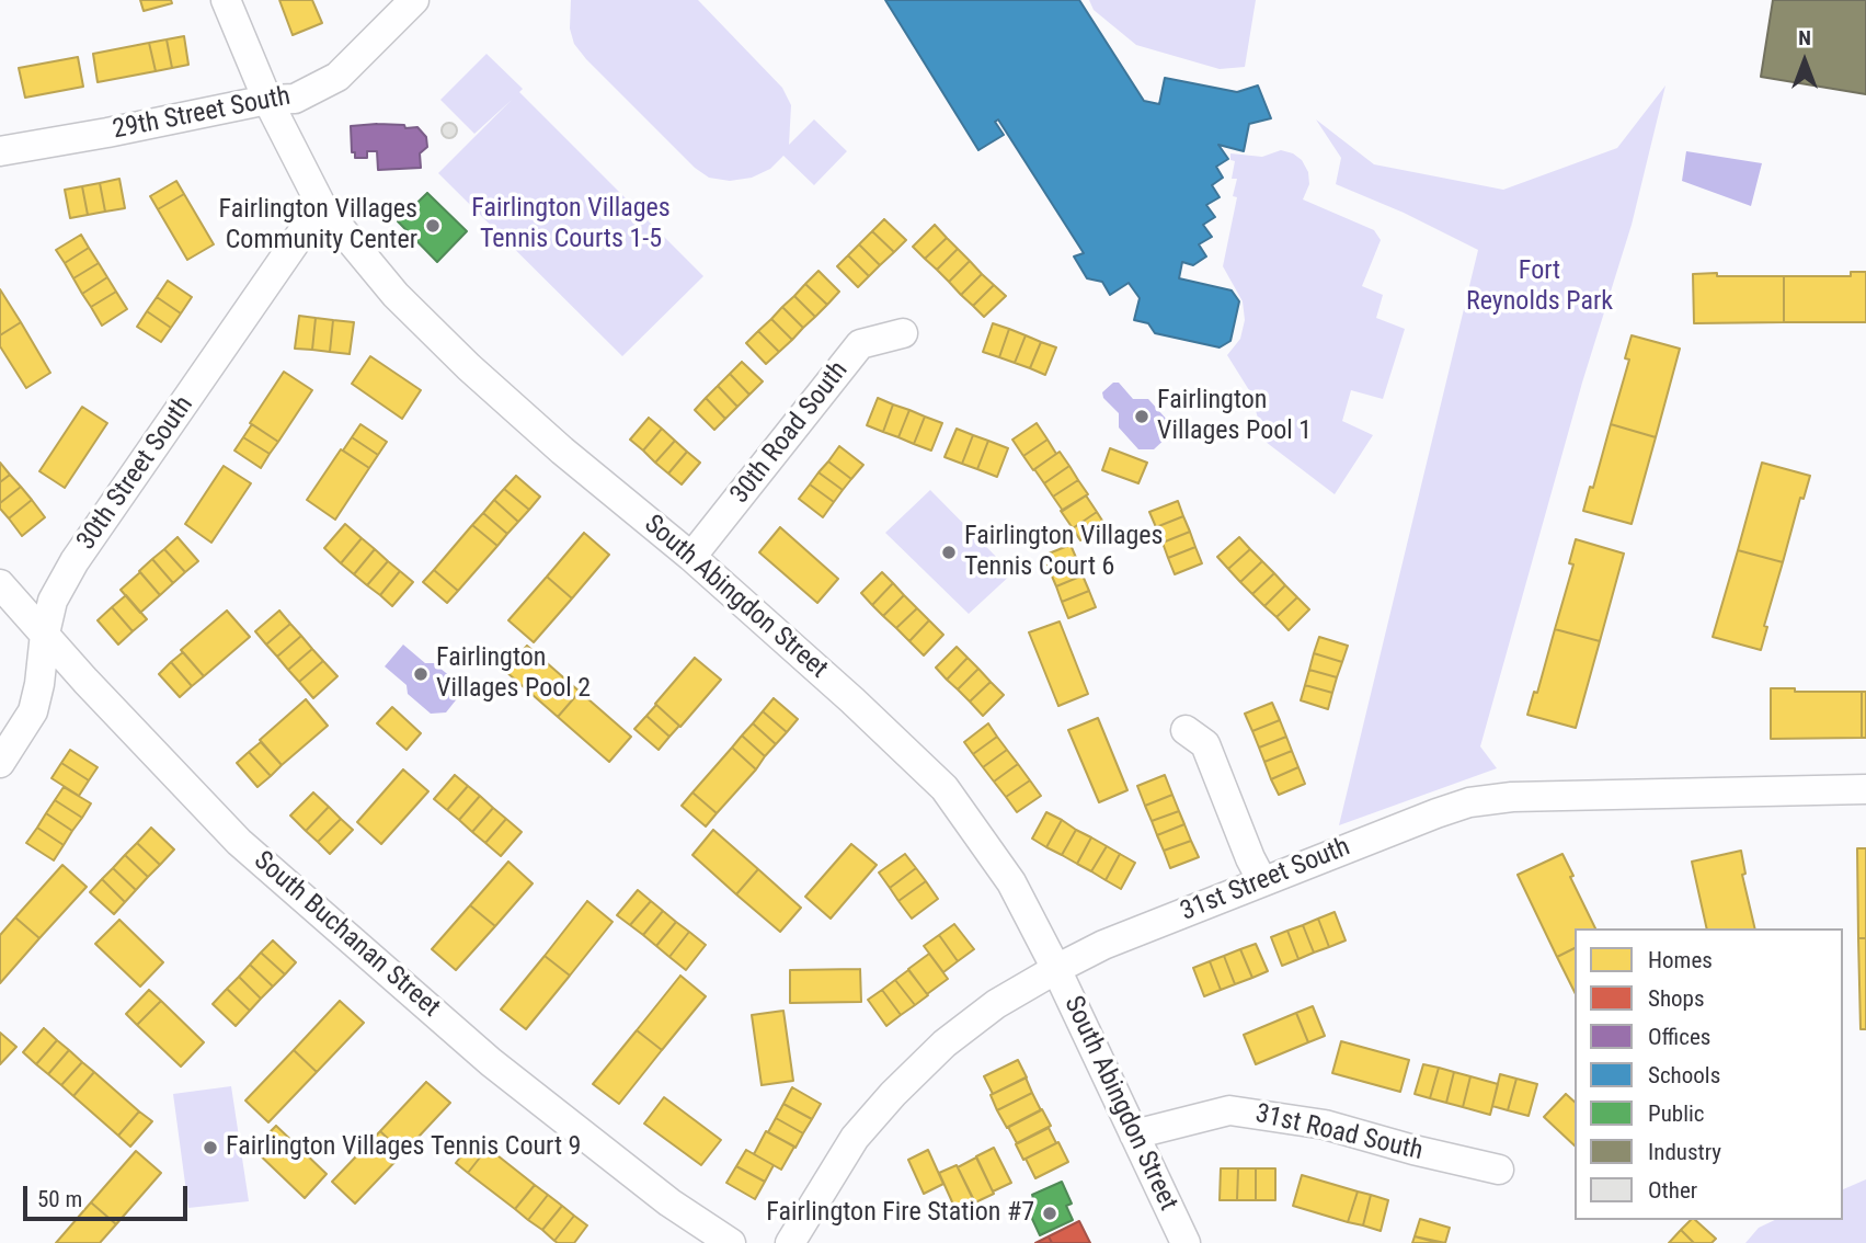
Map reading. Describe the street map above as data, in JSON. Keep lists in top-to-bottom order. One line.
{"streets":{"street":["29th Street South","30th Road South","30th Street South","South Abingdon Street","31st Street South","South Buchanan Street","31st Road South"]},"crossings":[["29th Street South","South Abingdon Street"],["30th Road South","South Abingdon Street"],["30th Street South","South Abingdon Street"],["30th Street South","South Buchanan Street"],["South Abingdon Street","31st Street South"],["South Abingdon Street","31st Road South"]],"parks":["Fairlington Villages Tennis Courts 1-5","Fort Reynolds Park"],"places":["Fairlington Villages Community Center","Fairlington Villages Pool 1","Fairlington Villages Tennis Court 6","Fairlington Villages Pool 2","Fairlington Villages Tennis Court 9","Fairlington Fire Station #7"],"legend":["Homes","Shops","Offices","Schools","Public","Industry","Other"],"scale_bar":"50 m","north":"top"}
